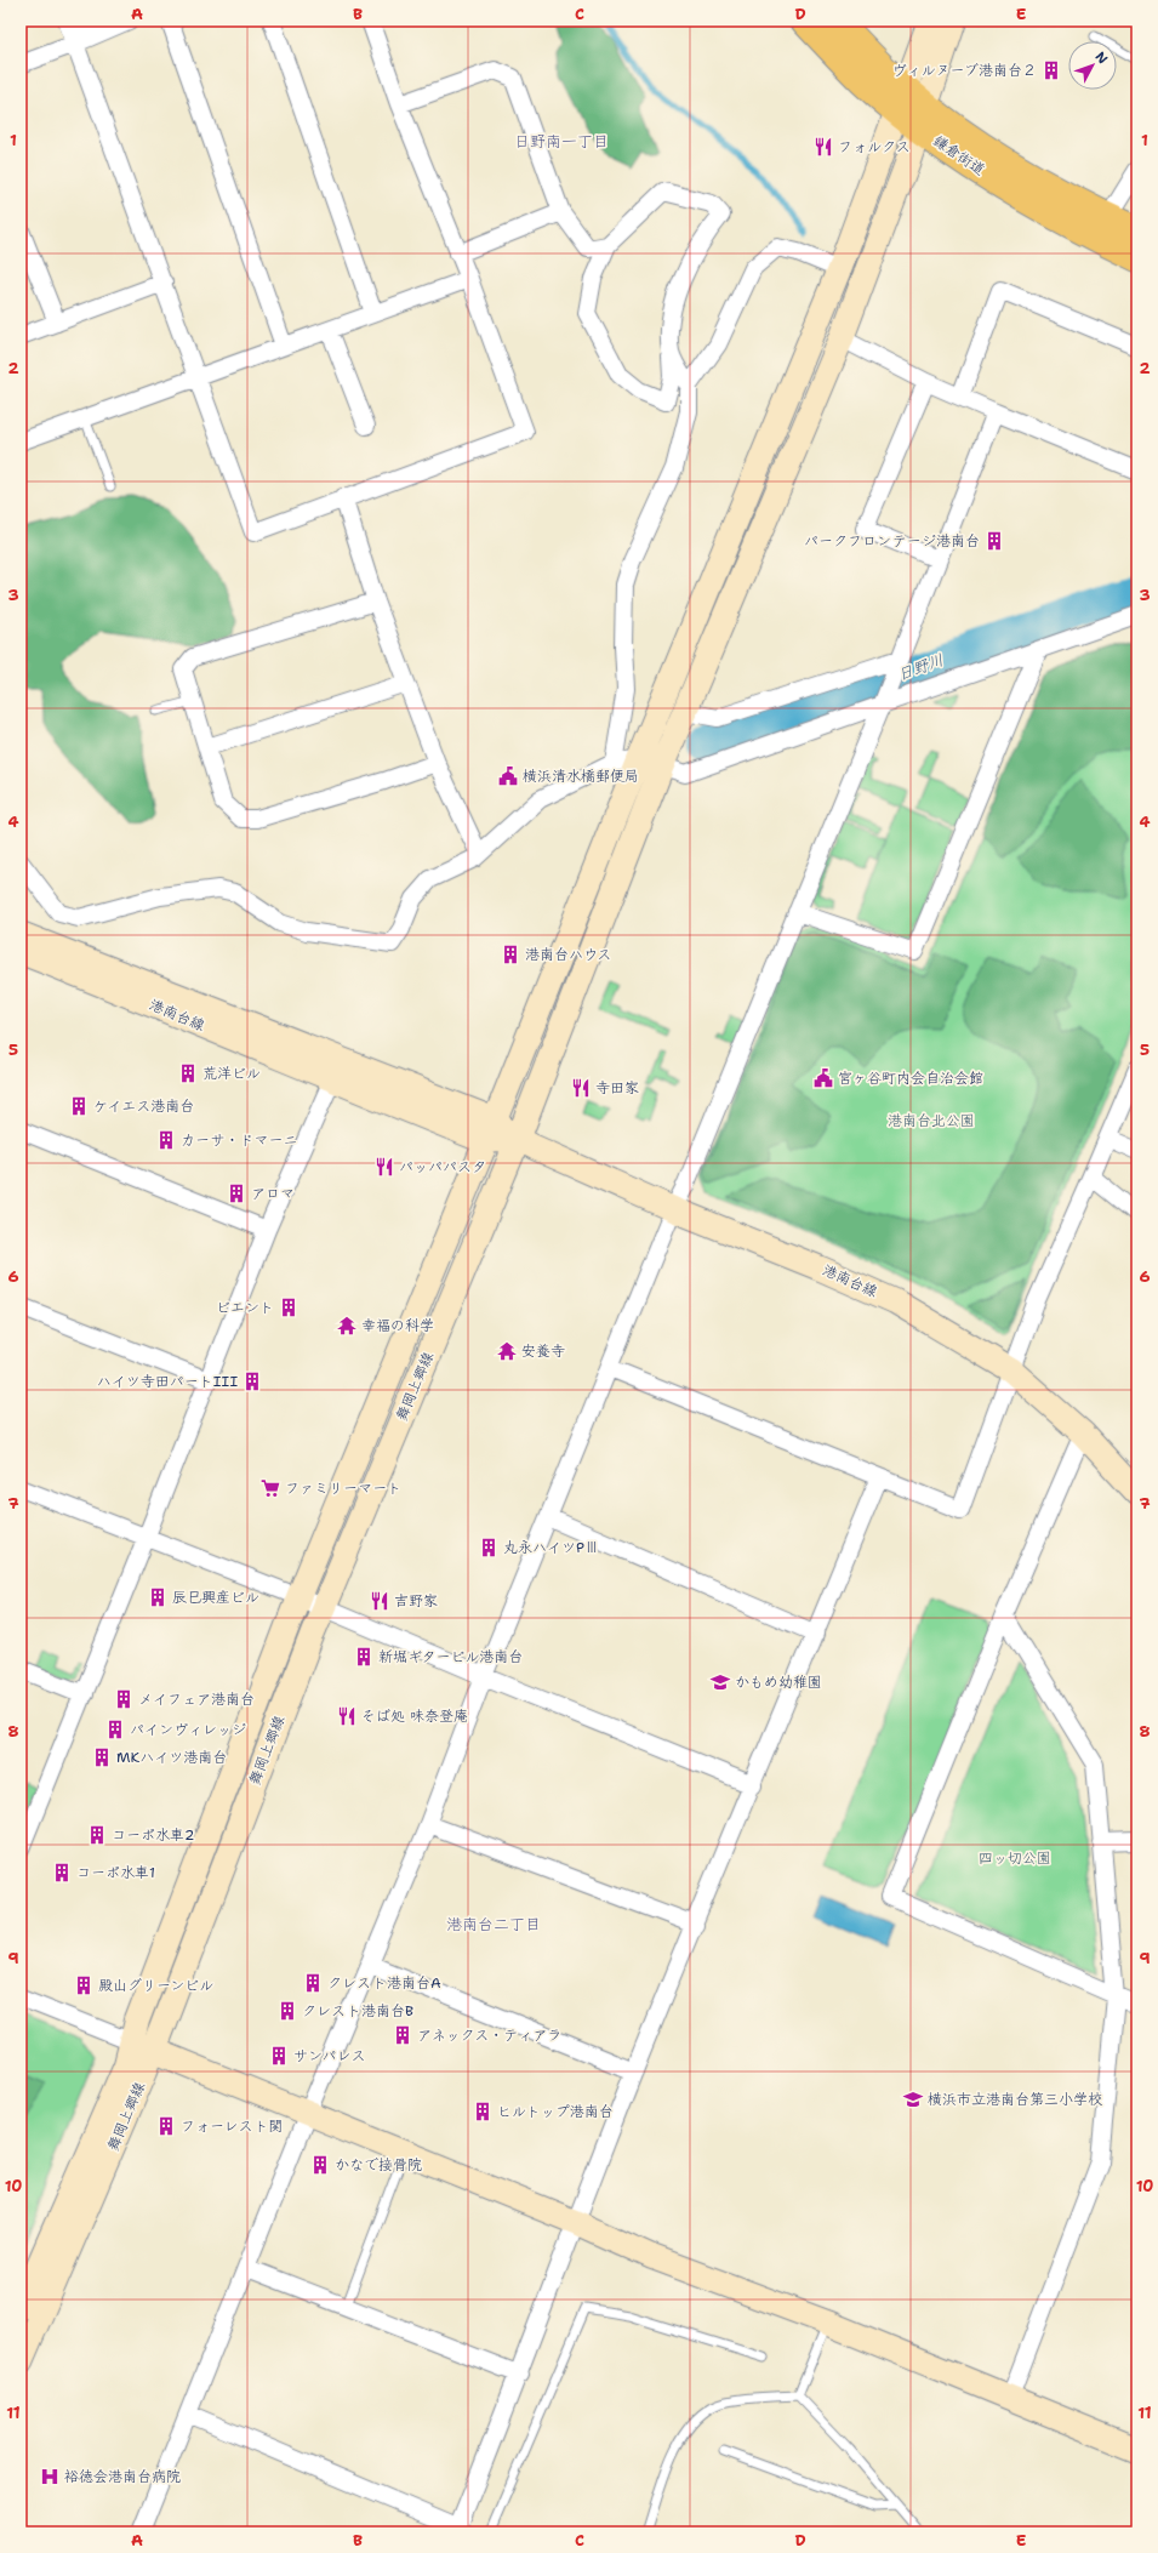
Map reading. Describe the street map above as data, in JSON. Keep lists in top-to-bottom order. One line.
{"streets":{"main road":["鎌倉街道"],"street":["港南台線","舞岡上郷線"]},"crossings":[["鎌倉街道","舞岡上郷線"],["港南台線","舞岡上郷線"]],"districts":["日野南一丁目","港南台二丁目"],"water":["日野川"],"parks":["港南台北公園","四ッ切公園"],"places":{"building":["ヴィルヌーブ港南台２","パークフロンテージ港南台","港南台ハウス","荒洋ビル","ケイエス港南台","カーサ・ドマーニ","アロマ","ビエント","ハイツ寺田パートIII","丸永ハイツPⅢ","辰巳興産ビル","新堀ギタービル港南台","メイフェア港南台","パインヴィレッジ","MKハイツ港南台","コーポ水車2","コーポ水車1","クレスト港南台A","殿山グリーンビル","クレスト港南台B","アネックス・ティアラ","サンパレス","ヒルトップ港南台","フォーレスト関","かなで接骨院"],"restaurant":["フォルクス","寺田家","パッパパスタ","吉野家","そば処 味奈登庵"],"public building":["横浜清水橋郵便局","宮ヶ谷町内会自治会館"],"temple":["幸福の科学","安養寺"],"supermarket":["ファミリーマート"],"school or university":["かもめ幼稚園","横浜市立港南台第三小学校"],"hospital":["裕徳会港南台病院"]},"north":"top right","grid":{"columns":["A","B","C","D","E"],"rows":["1","2","3","4","5","6","7","8","9","10","11"]}}
